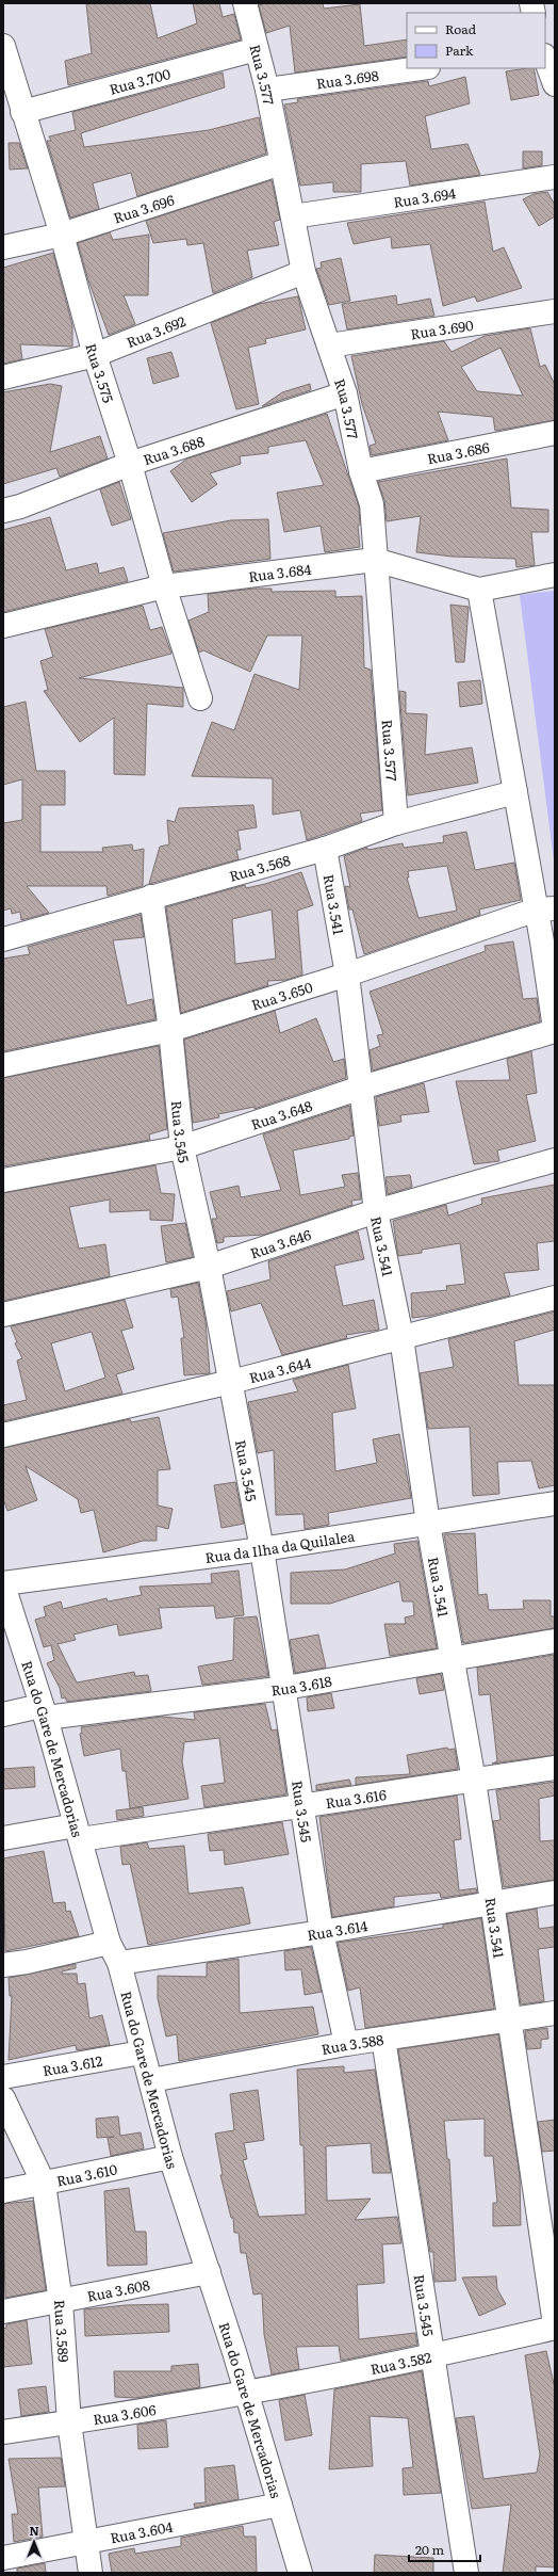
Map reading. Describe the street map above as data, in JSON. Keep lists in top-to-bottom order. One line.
{"streets":{"street":["Rua 3.577","Rua 3.698","Rua 3.700","Rua 3.694","Rua 3.696","Rua 3.690","Rua 3.692","Rua 3.575","Rua 3.688","Rua 3.686","Rua 3.684","Rua 3.568","Rua 3.541","Rua 3.650","Rua 3.648","Rua 3.545","Rua 3.646","Rua 3.644","Rua da Ilha da Quilalea","Rua 3.618","Rua do Gare de Mercadorias","Rua 3.616","Rua 3.614","Rua 3.588","Rua 3.612","Rua 3.610","Rua 3.608","Rua 3.589","Rua 3.582","Rua 3.606","Rua 3.604"]},"crossings":[["Rua 3.577","Rua 3.698"],["Rua 3.577","Rua 3.700"],["Rua 3.577","Rua 3.694"],["Rua 3.577","Rua 3.696"],["Rua 3.577","Rua 3.690"],["Rua 3.577","Rua 3.692"],["Rua 3.577","Rua 3.688"],["Rua 3.577","Rua 3.686"],["Rua 3.577","Rua 3.684"],["Rua 3.577","Rua 3.568"],["Rua 3.700","Rua 3.575"],["Rua 3.696","Rua 3.575"],["Rua 3.692","Rua 3.575"],["Rua 3.575","Rua 3.688"],["Rua 3.575","Rua 3.684"],["Rua 3.568","Rua 3.541"],["Rua 3.568","Rua 3.545"],["Rua 3.541","Rua 3.650"],["Rua 3.541","Rua 3.648"],["Rua 3.541","Rua 3.646"],["Rua 3.541","Rua 3.644"],["Rua 3.541","Rua da Ilha da Quilalea"],["Rua 3.541","Rua 3.618"],["Rua 3.541","Rua 3.616"],["Rua 3.541","Rua 3.614"],["Rua 3.541","Rua 3.588"],["Rua 3.541","Rua 3.582"],["Rua 3.650","Rua 3.545"],["Rua 3.648","Rua 3.545"],["Rua 3.545","Rua 3.646"],["Rua 3.545","Rua 3.644"],["Rua 3.545","Rua da Ilha da Quilalea"],["Rua 3.545","Rua 3.618"],["Rua 3.545","Rua 3.616"],["Rua 3.545","Rua 3.614"],["Rua 3.545","Rua 3.588"],["Rua 3.545","Rua 3.582"],["Rua da Ilha da Quilalea","Rua do Gare de Mercadorias"],["Rua 3.618","Rua do Gare de Mercadorias"],["Rua do Gare de Mercadorias","Rua 3.616"],["Rua do Gare de Mercadorias","Rua 3.614"],["Rua do Gare de Mercadorias","Rua 3.588"],["Rua do Gare de Mercadorias","Rua 3.612"],["Rua do Gare de Mercadorias","Rua 3.610"],["Rua do Gare de Mercadorias","Rua 3.608"],["Rua do Gare de Mercadorias","Rua 3.582"],["Rua do Gare de Mercadorias","Rua 3.606"],["Rua do Gare de Mercadorias","Rua 3.604"],["Rua 3.610","Rua 3.589"],["Rua 3.608","Rua 3.589"],["Rua 3.589","Rua 3.606"],["Rua 3.589","Rua 3.604"],["Rua 3.582","Rua 3.606"]],"legend":["Road","Park"],"scale_bar":"20 m","north":"top"}
